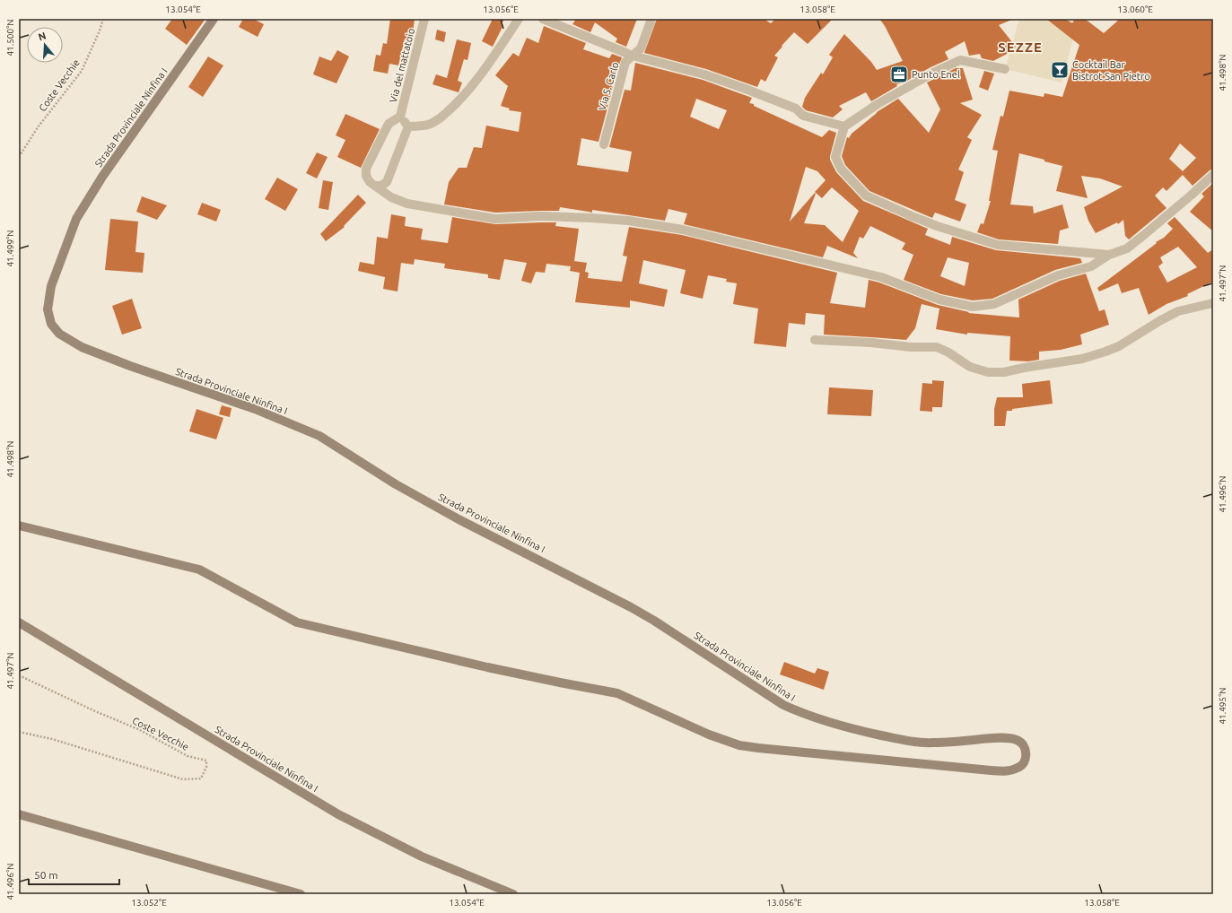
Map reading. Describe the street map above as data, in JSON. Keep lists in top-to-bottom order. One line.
{"streets":{"street":["Via del mattatoio","Via S. Carlo","Strada Provinciale Ninfina I"],"path":["Coste Vecchie"]},"districts":["SEZZE"],"places":{"bar":["Cocktail Bar Bistrot San Pietro"],"office":["Punto Enel"]},"scale_bar":"50 m","north":"top","coordinates":["13.054°E","13.056°E","13.058°E","13.060°E","41.500°N","41.498°N","41.499°N","41.497°N","41.496°N","41.495°N","13.052°E"]}
